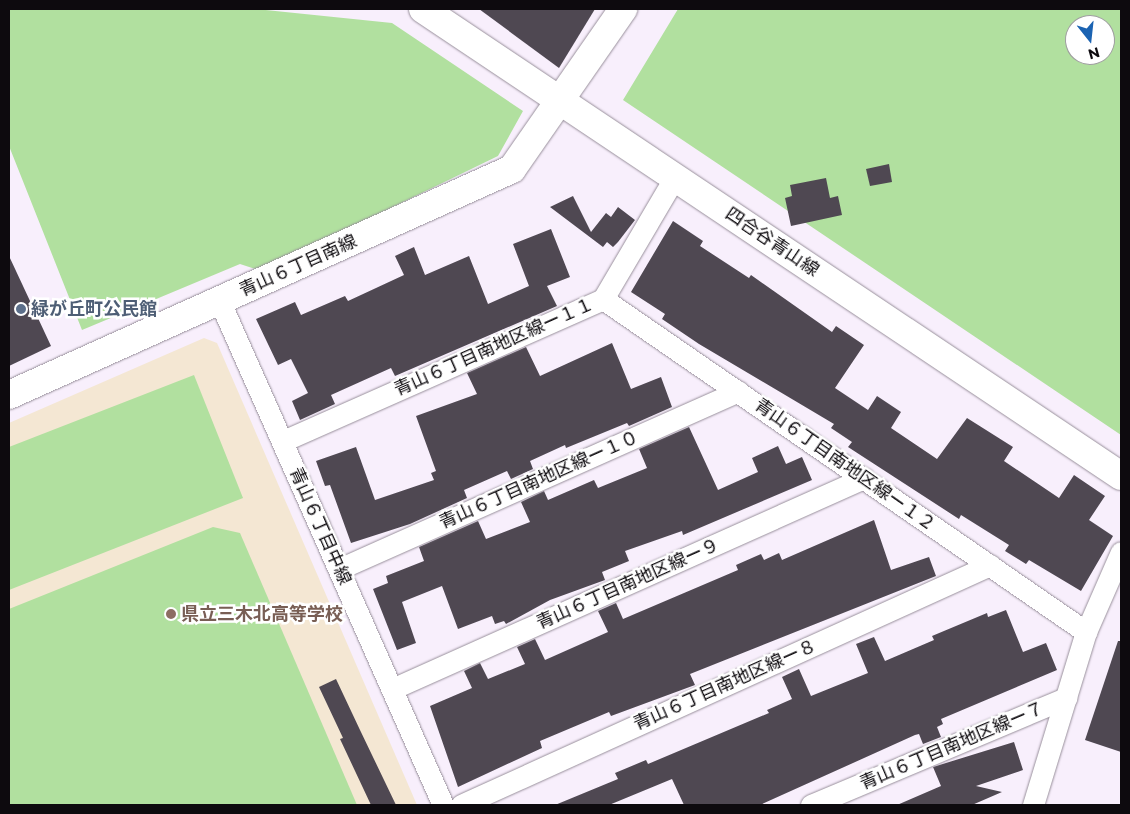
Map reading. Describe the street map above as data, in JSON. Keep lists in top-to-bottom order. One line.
{"streets":{"street":["四合谷青山線","青山６丁目南線","青山６丁目南地区線ー１１","青山６丁目南地区線ー１２","青山６丁目南地区線ー１０","青山６丁目中線","青山６丁目南地区線ー９","青山６丁目南地区線ー８","青山６丁目南地区線ー７"]},"crossings":[["四合谷青山線","青山６丁目南線"],["四合谷青山線","青山６丁目南地区線ー１１"],["青山６丁目南線","青山６丁目中線"],["青山６丁目南地区線ー１１","青山６丁目南地区線ー１２"],["青山６丁目南地区線ー１１","青山６丁目中線"],["青山６丁目南地区線ー１２","青山６丁目南地区線ー１０"],["青山６丁目南地区線ー１２","青山６丁目南地区線ー９"],["青山６丁目南地区線ー１２","青山６丁目南地区線ー８"],["青山６丁目南地区線ー１０","青山６丁目中線"],["青山６丁目中線","青山６丁目南地区線ー９"]],"places":["緑が丘町公民館","県立三木北高等学校"],"north":"bottom"}
